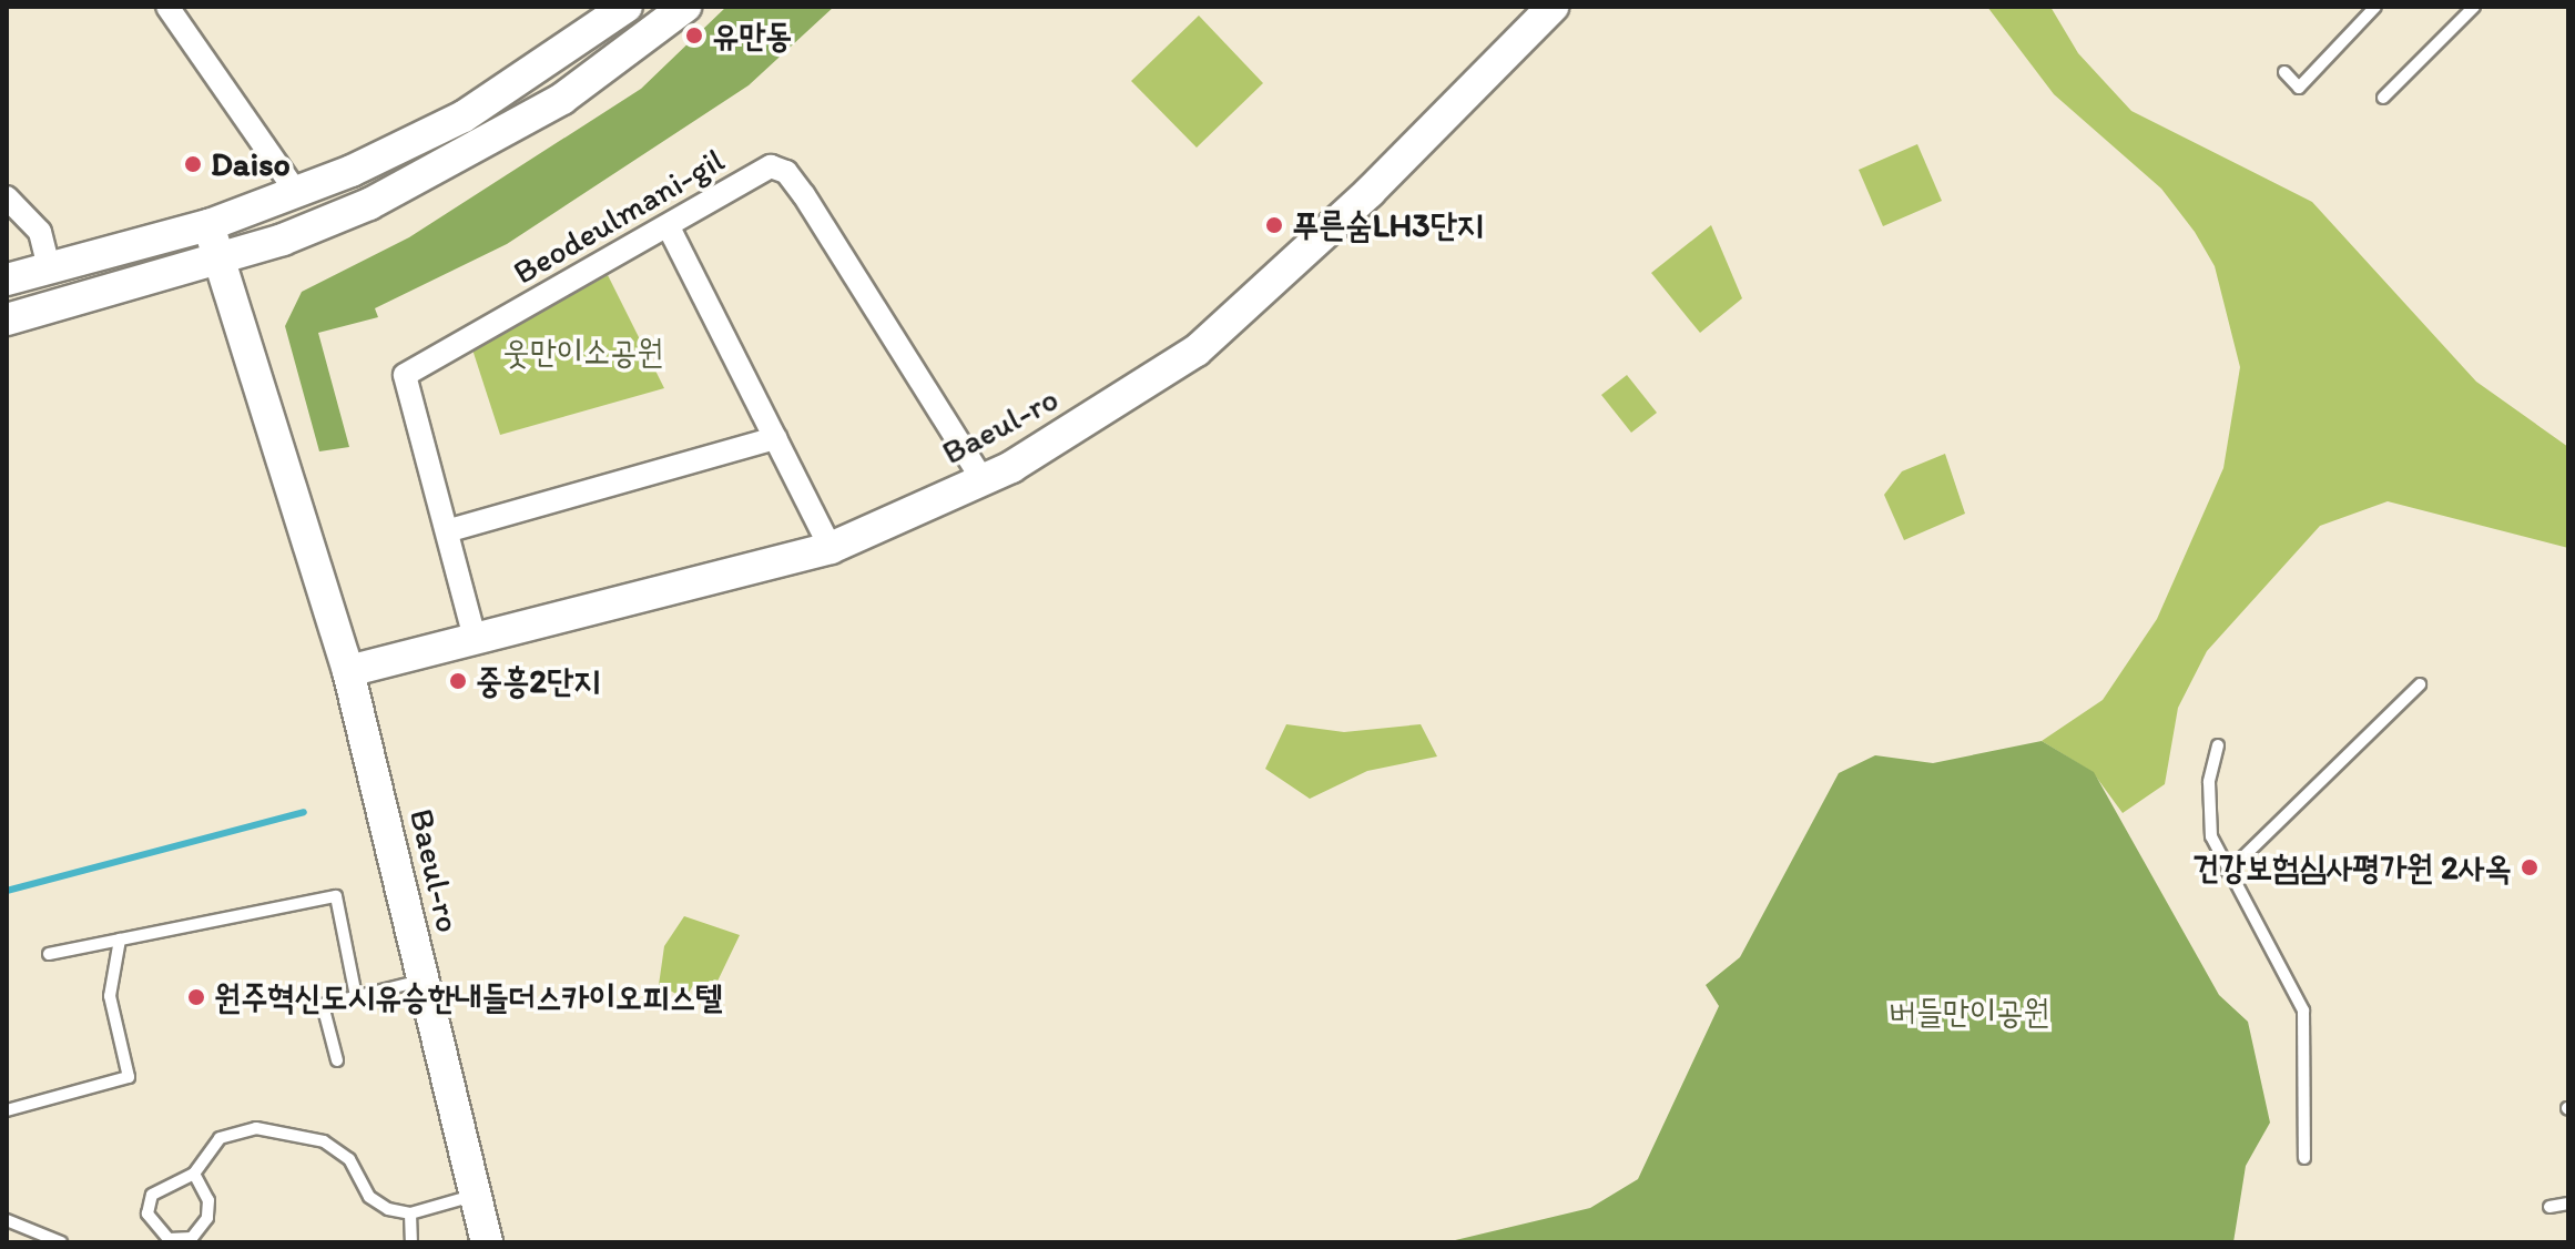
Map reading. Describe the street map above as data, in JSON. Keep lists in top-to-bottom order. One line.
{"streets":{"street":["Beodeulmani-gil","Baeul-ro"]},"crossings":[["Beodeulmani-gil","Baeul-ro"]],"parks":["웃만이소공원","버들만이공원"],"places":["유만동","Daiso","푸른숨LH3단지","중흥2단지","건강보험심사평가원 2사옥","원주혁신도시유승한내들더스카이오피스텔"]}
